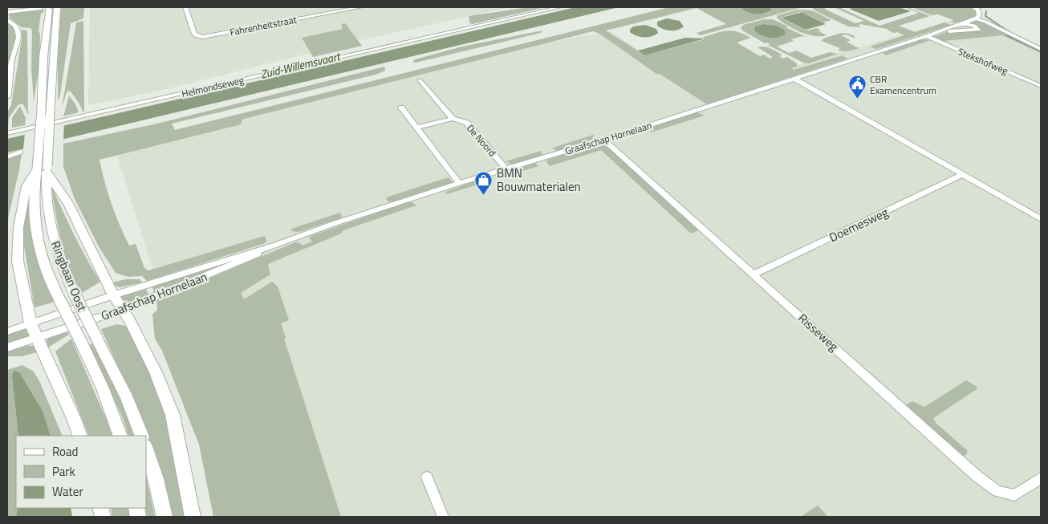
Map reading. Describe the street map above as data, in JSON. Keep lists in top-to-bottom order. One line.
{"streets":{"main road":["Ringbaan Oost"],"street":["Fahrenheitstraat","Stekshofweg","Helmondseweg","Graafschap Hornelaan","De Noord","Doemesweg","Risseweg"]},"crossings":[["Stekshofweg","Graafschap Hornelaan"],["Graafschap Hornelaan","De Noord"],["Graafschap Hornelaan","Risseweg"],["Doemesweg","Risseweg"]],"water":["Zuid-Willemsvaart"],"places":{"public building":["CBR Examencentrum"],"shop":["BMN Bouwmaterialen"]},"legend":["Road","Park","Water"]}
